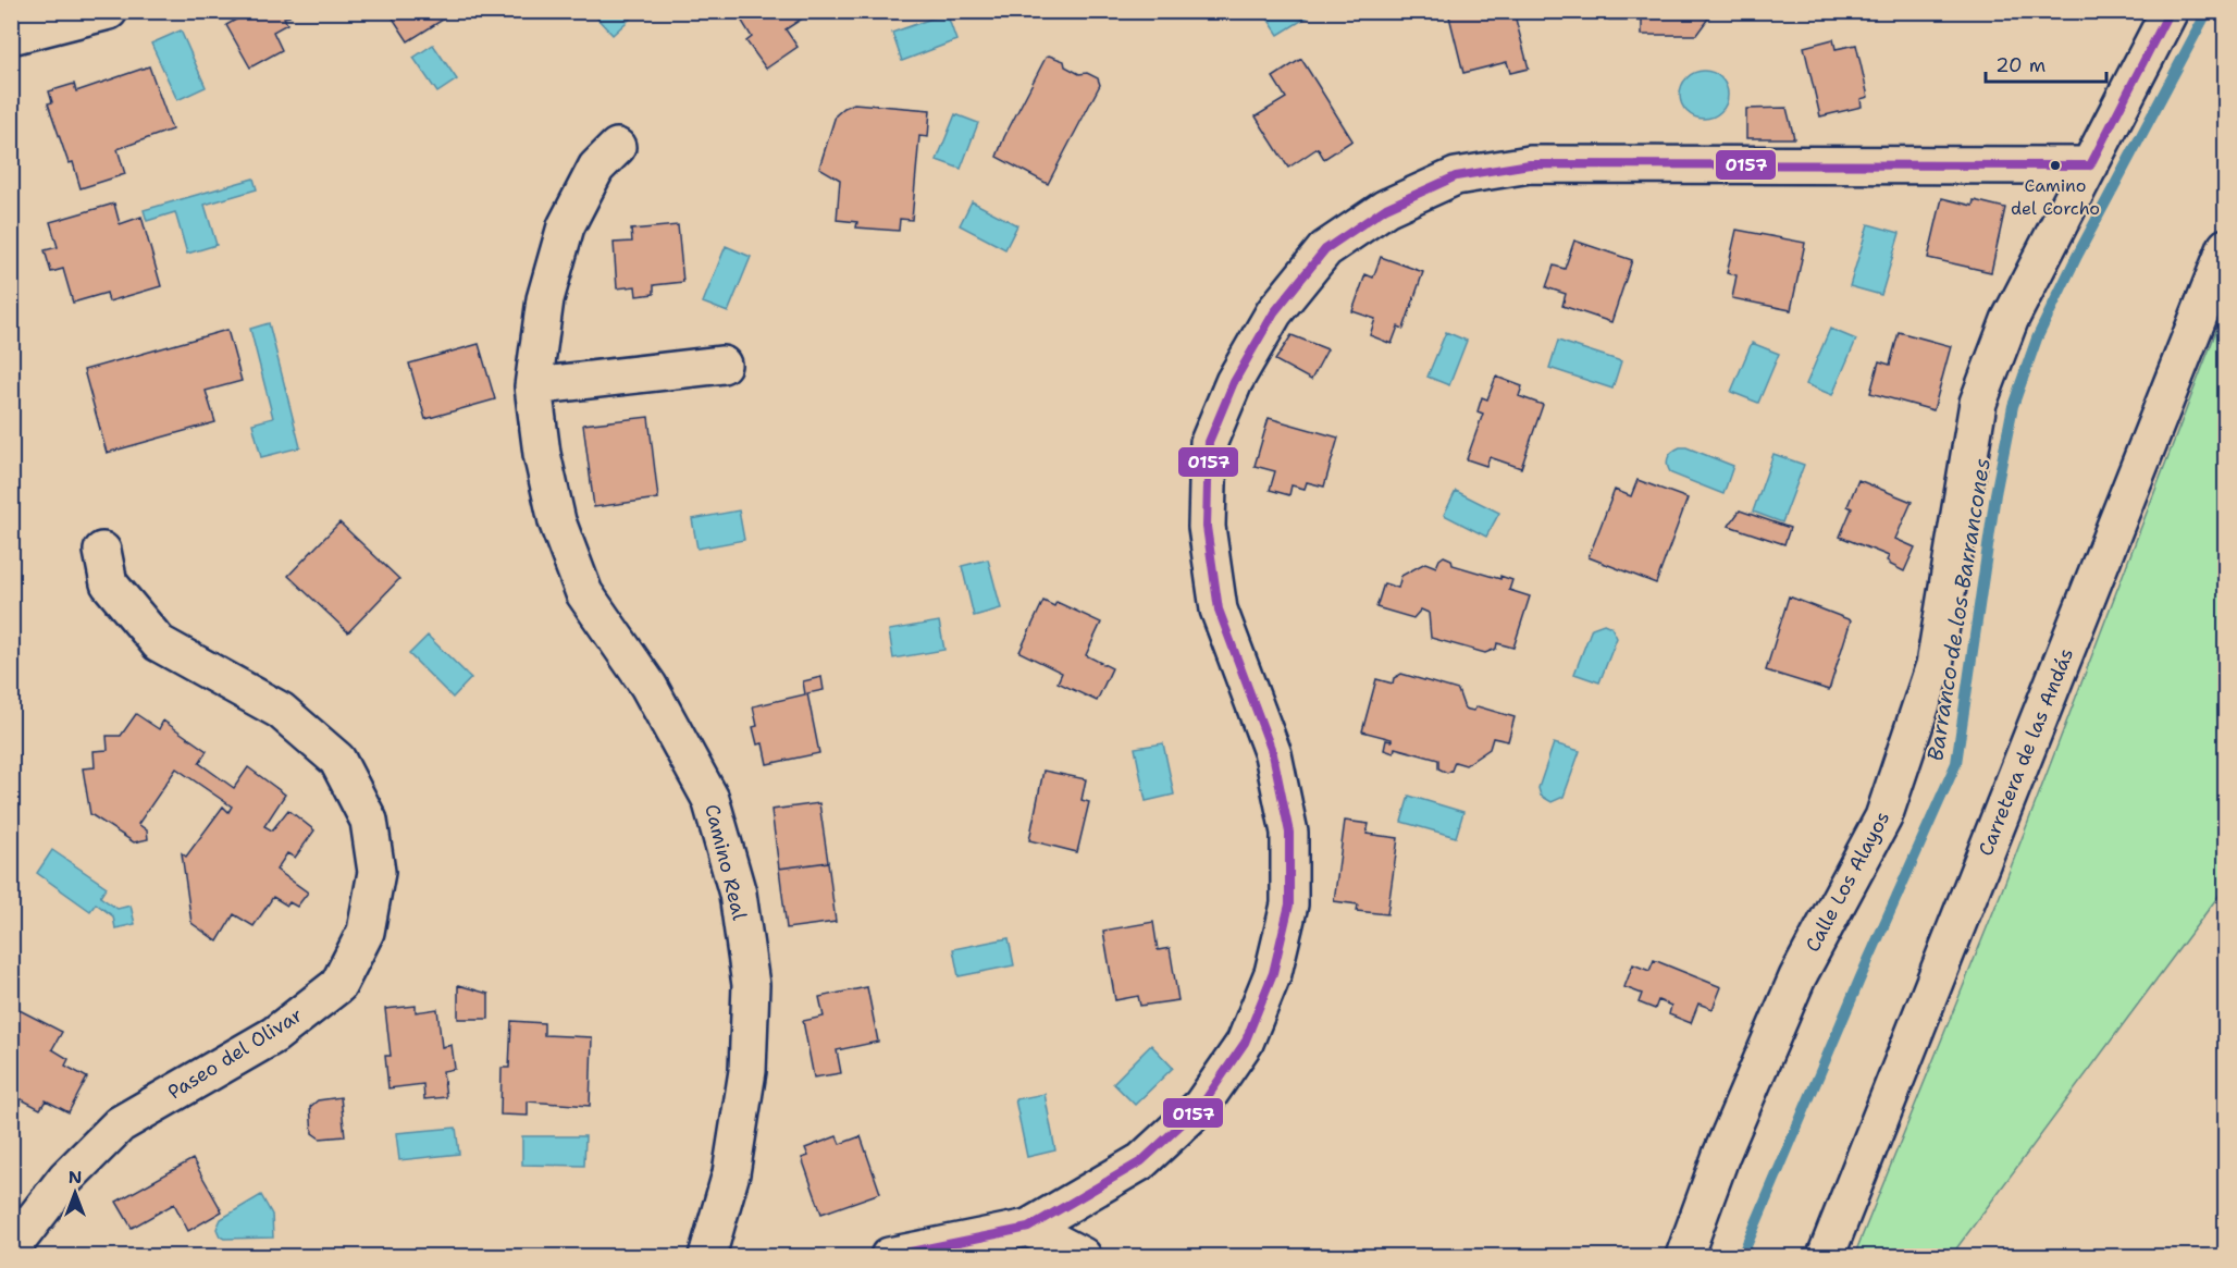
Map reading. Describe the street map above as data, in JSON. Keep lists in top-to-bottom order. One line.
{"streets":{"street":["Carretera de las Andás","Camino Real","Calle Los Alayos","Paseo del Olivar"]},"water":["Barranco de los Barrancones"],"places":["Camino del Corcho"],"lines":["transit line 0157"],"scale_bar":"20 m","north":"top"}
